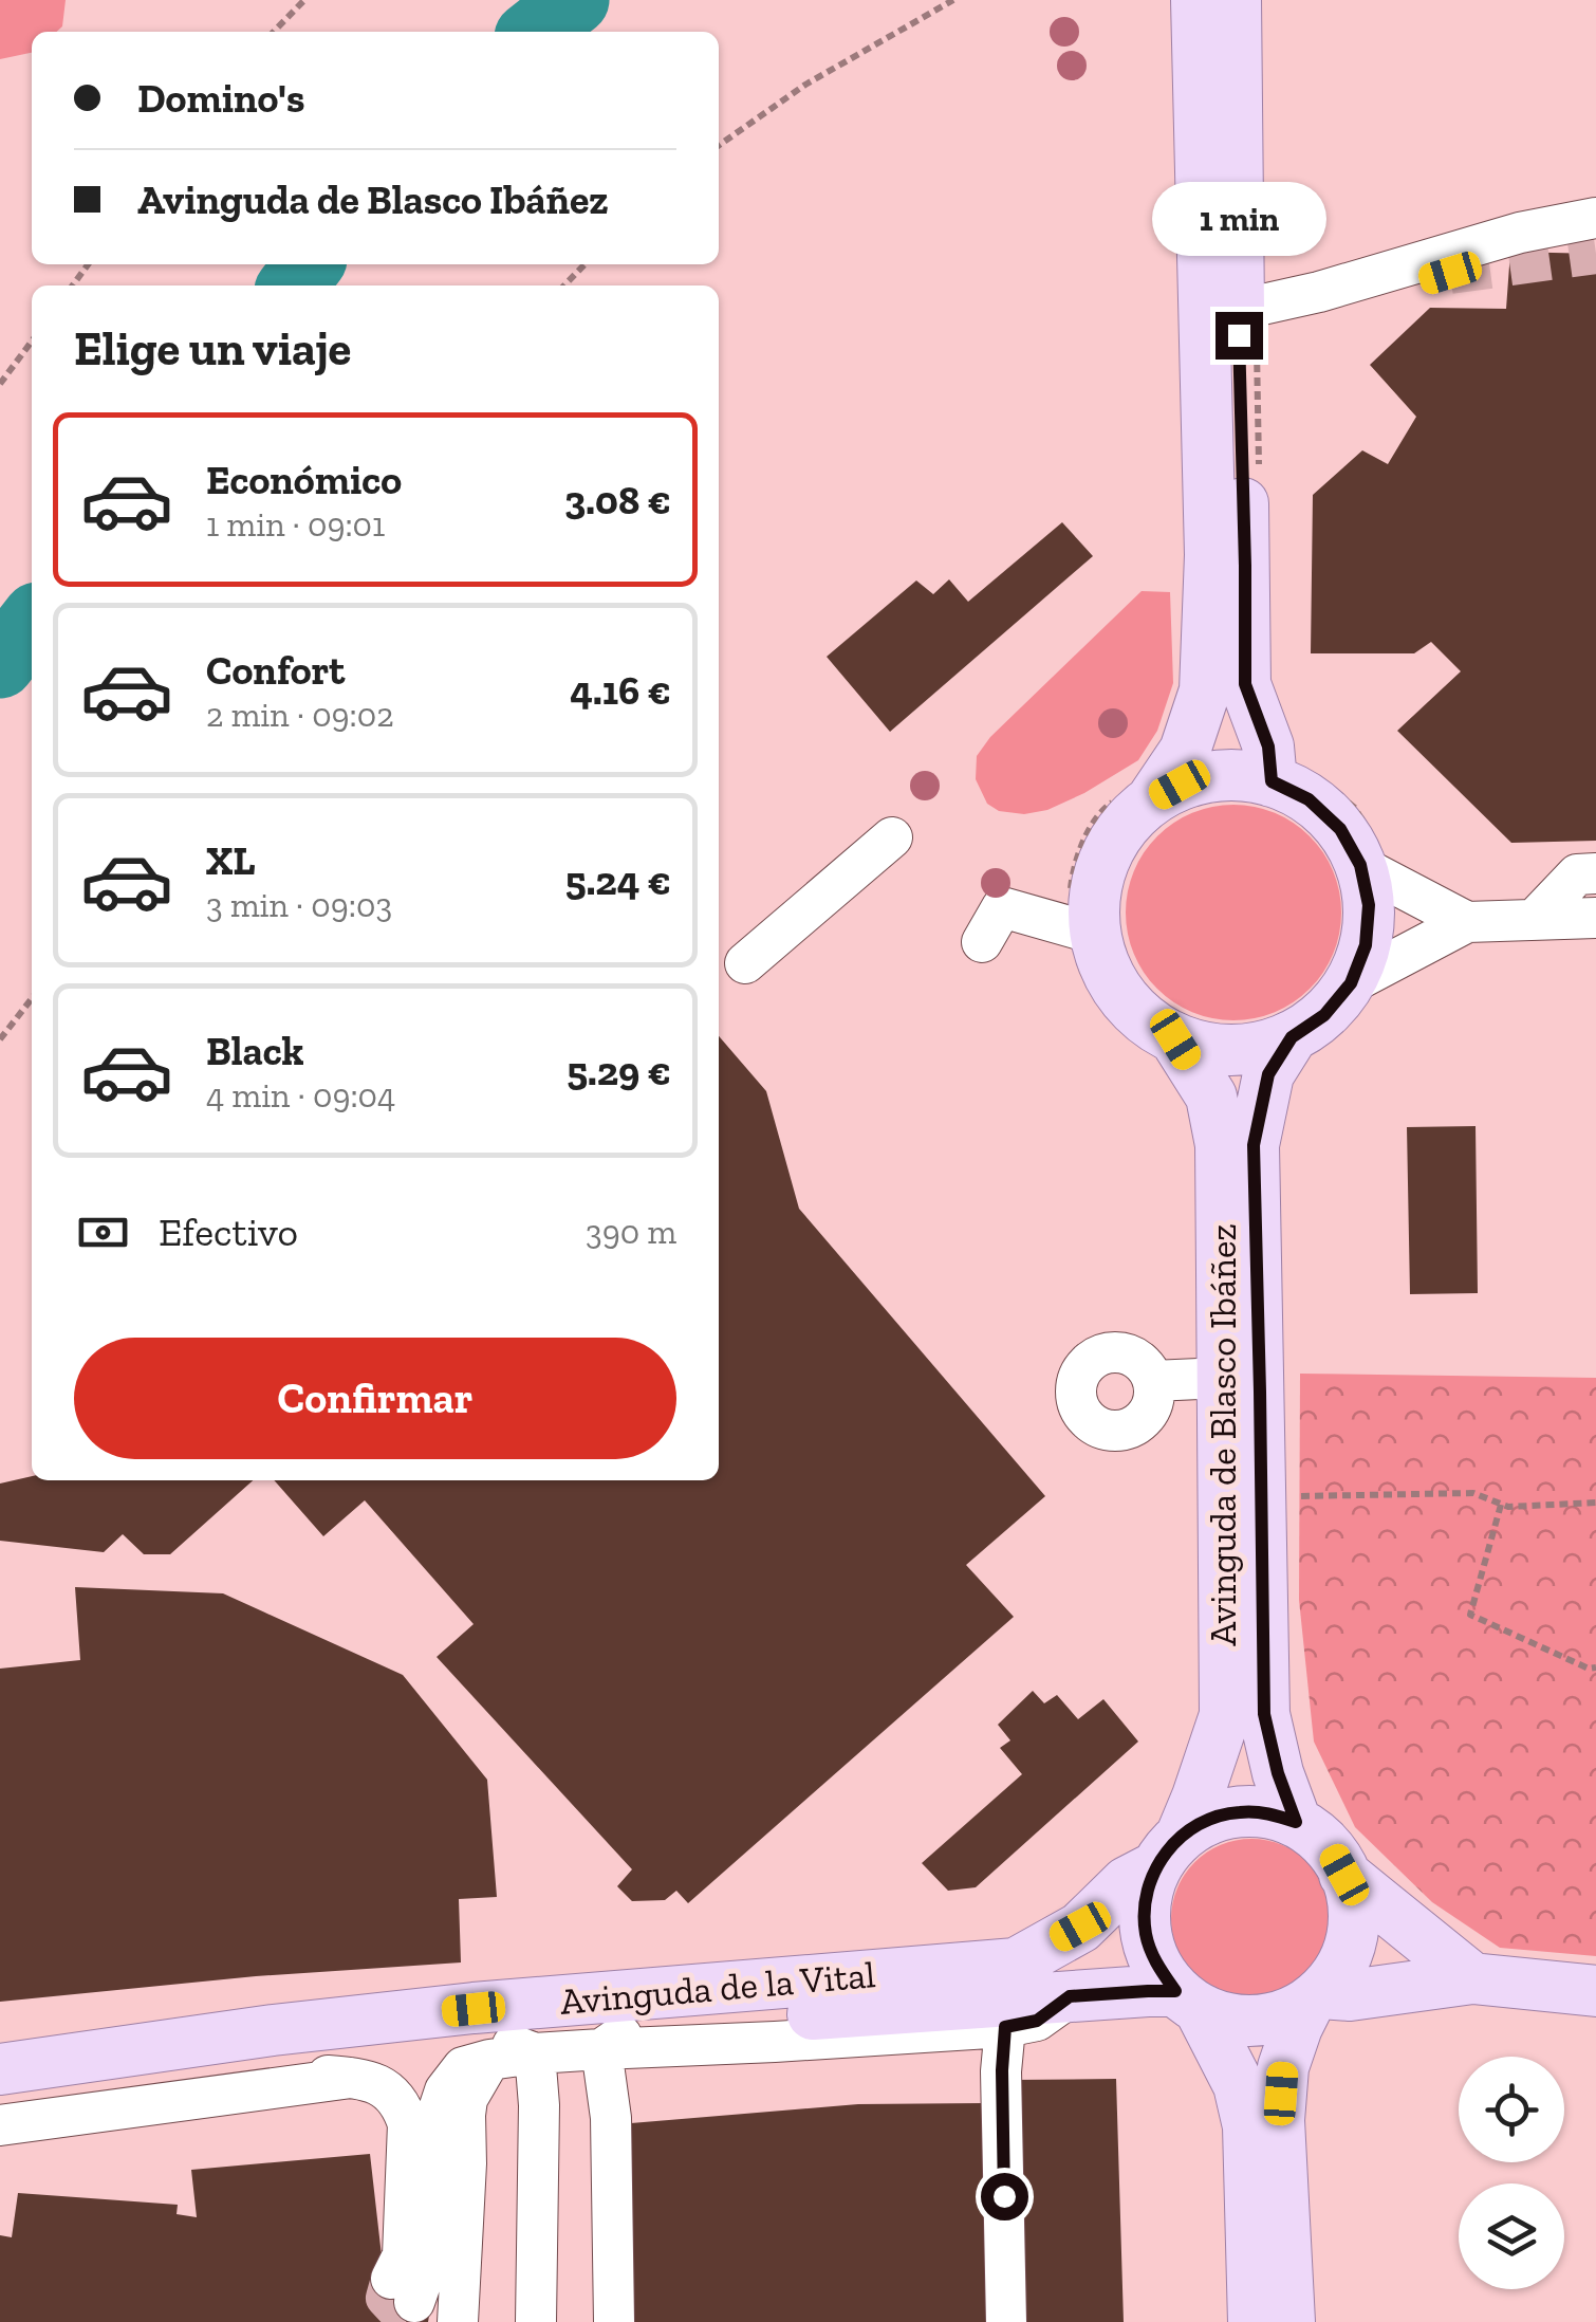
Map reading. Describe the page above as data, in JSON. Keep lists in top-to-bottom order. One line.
{"streets":{"main road":["Avinguda de Blasco Ibáñez","Avinguda de la Vital"]},"crossings":[["Avinguda de Blasco Ibáñez","Avinguda de la Vital"]],"page":{"banner":["Domino's","Avinguda de Blasco Ibáñez"],"bubble":"1 min","heading":"Elige un viaje","list":[{"name":"Económico","note":"1 min · 09:01","value":"3.08 €"},{"name":"Confort","note":"2 min · 09:02","value":"4.16 €"},{"name":"XL","note":"3 min · 09:03","value":"5.24 €"},{"name":"Black","note":"4 min · 09:04","value":"5.29 €"}],"pay":["Efectivo","390 m"],"buttons":"Confirmar"}}
